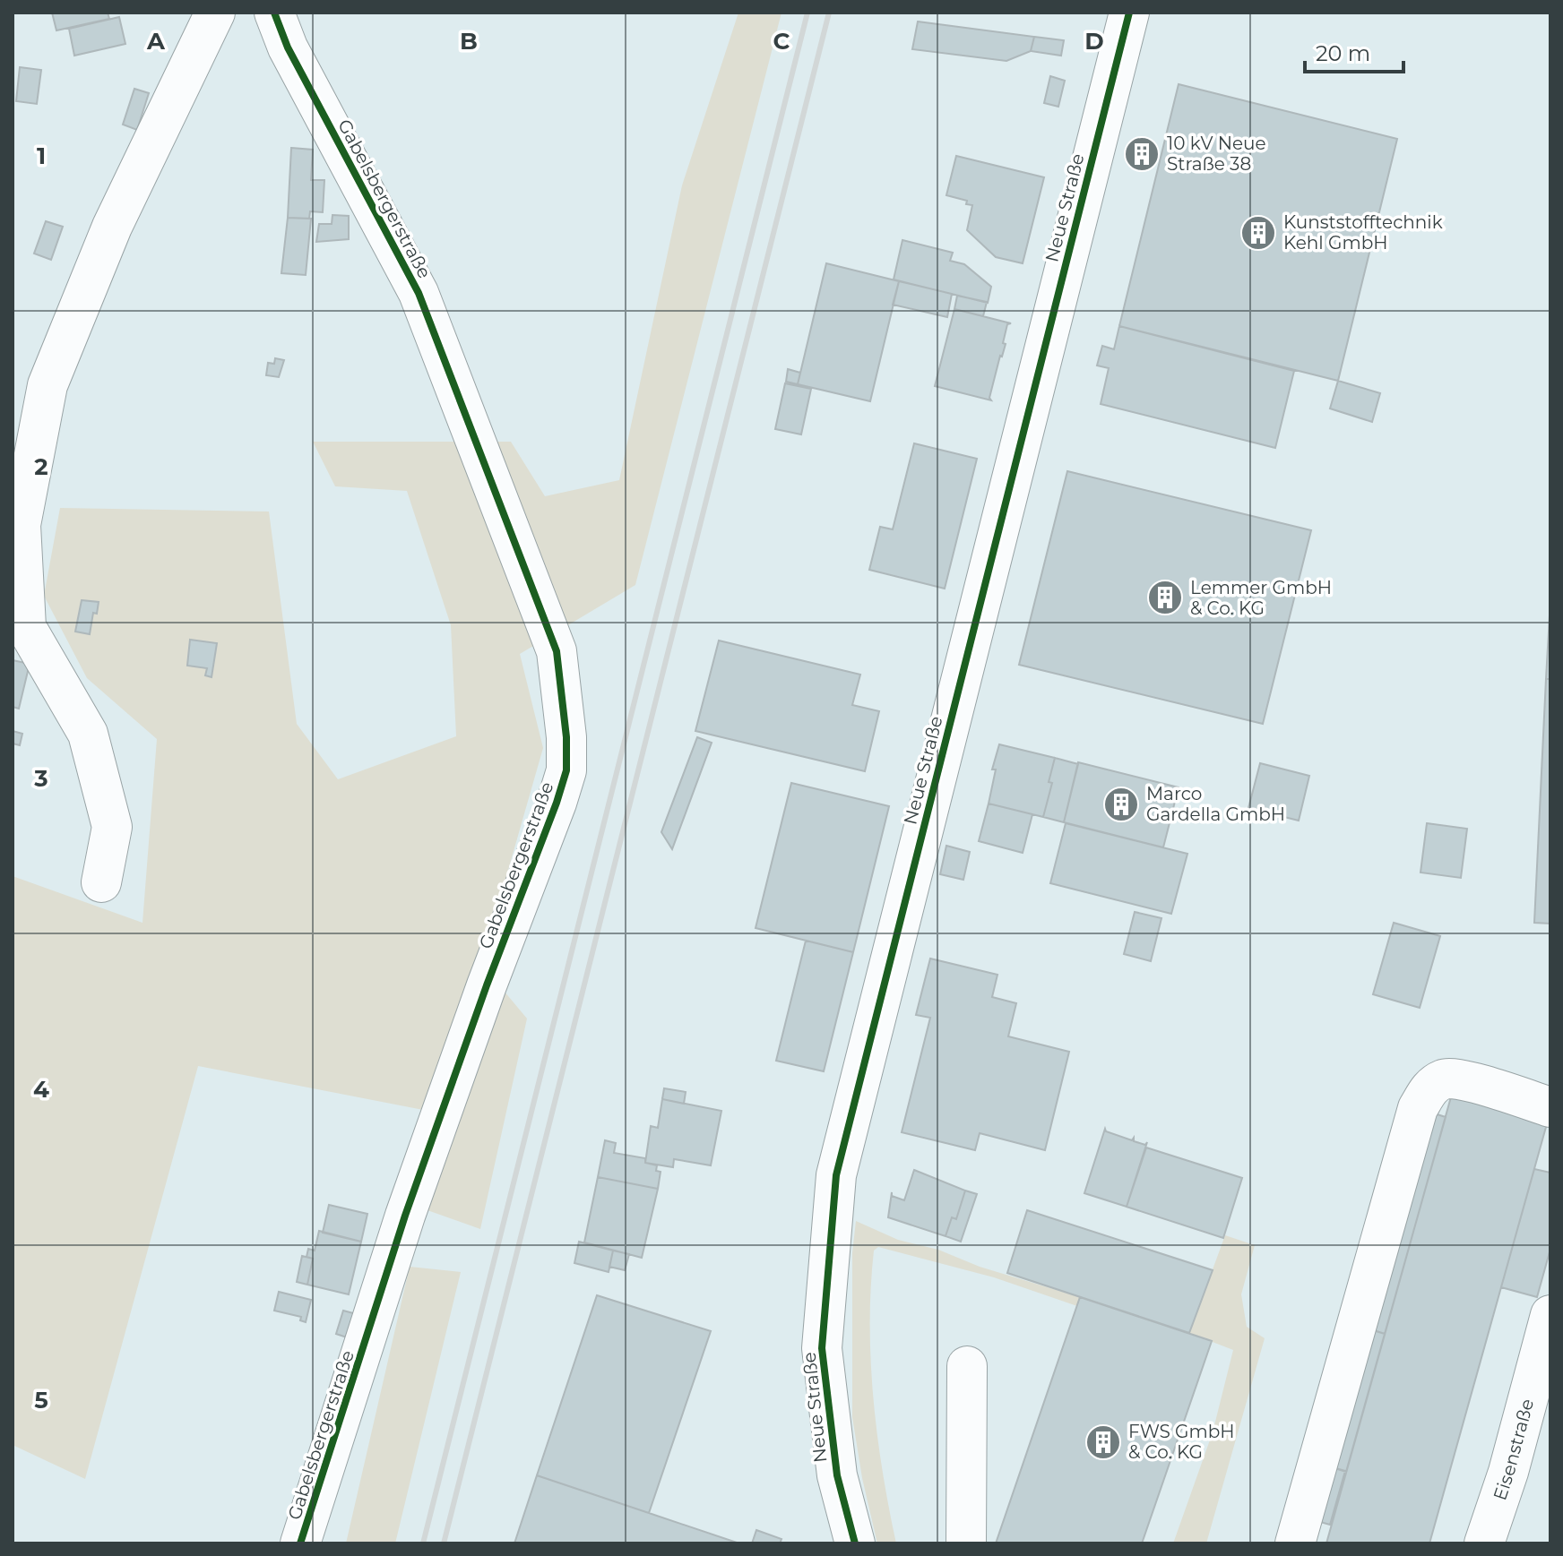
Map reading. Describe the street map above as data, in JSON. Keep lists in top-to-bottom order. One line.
{"streets":{"street":["Gabelsbergerstraße","Neue Straße","Eisenstraße"]},"places":{"building":["10 kV Neue Straße 38","Kunststofftechnik Kehl GmbH","Lemmer GmbH & Co. KG","Marco Gardella GmbH","FWS GmbH & Co. KG"]},"scale_bar":"20 m","grid":{"columns":["A","B","C","D"],"rows":["1","2","3","4","5"]}}
